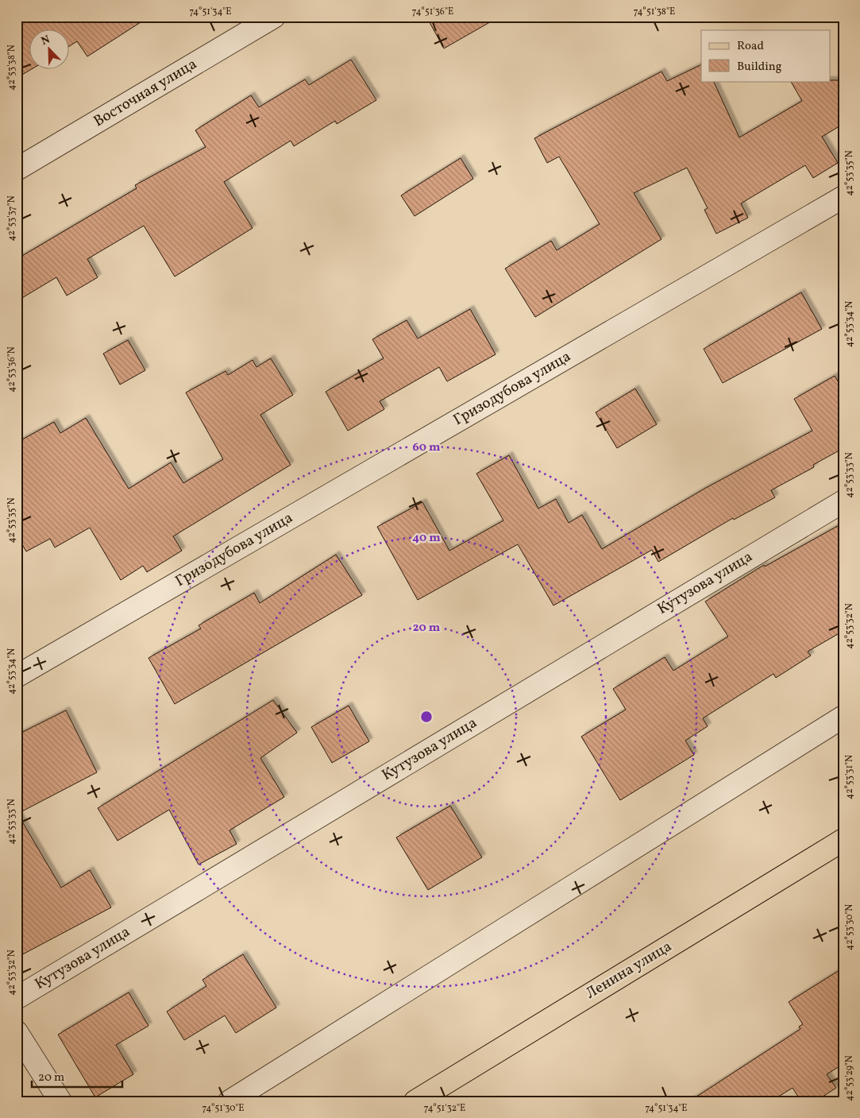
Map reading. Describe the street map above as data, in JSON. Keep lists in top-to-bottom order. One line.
{"streets":{"main road":["Ленина улица"],"street":["Восточная улица","Гризодубова улица","Кутузова улица"]},"legend":["Road","Building"],"scale_bar":"20 m","north":"top left","coordinates":["74°51'34\"E","74°51'36\"E","74°51'38\"E","42°53'38\"N","42°53'35\"N","42°53'37\"N","42°53'34\"N","42°53'36\"N","42°53'33\"N","42°53'32\"N","42°53'31\"N","42°53'30\"N","42°53'29\"N","74°51'30\"E","74°51'32\"E"],"rings":["60 m","40 m","20 m"]}
